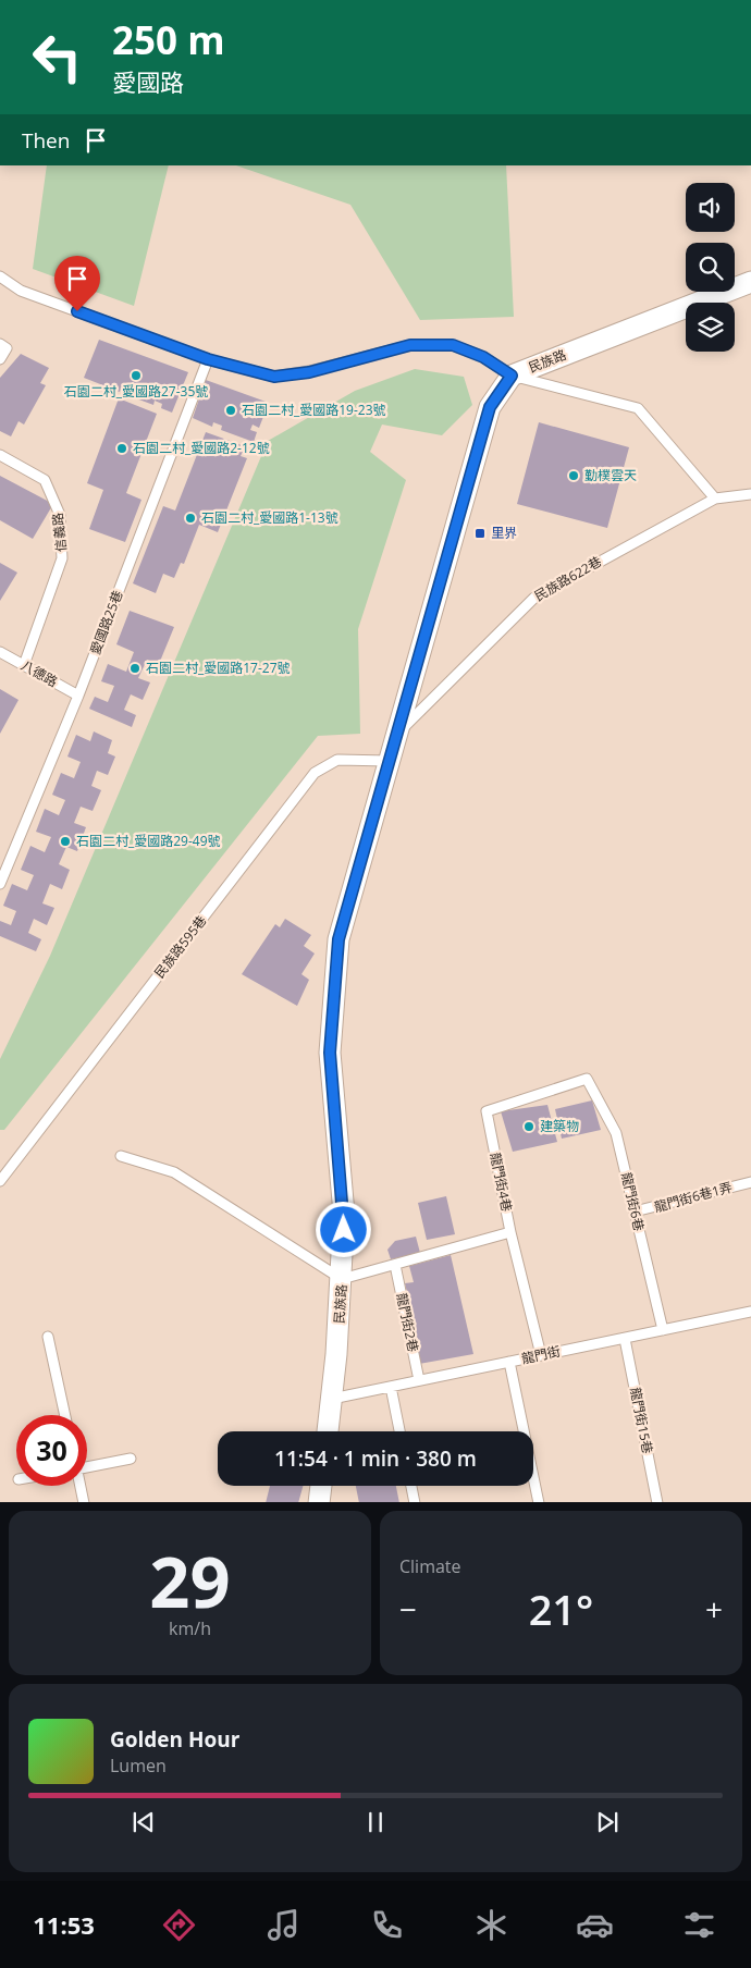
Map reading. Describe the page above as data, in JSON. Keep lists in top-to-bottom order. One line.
{"streets":{"street":["民族路"],"lane":["信義路","民族路622巷","愛國路25巷","八德路","民族路595巷","龍門街4巷","龍門街6巷1弄","龍門街6巷","龍門街2巷","龍門街","龍門街15巷"]},"crossings":[["民族路","民族路622巷"],["民族路","民族路595巷"],["民族路","龍門街"],["信義路","八德路"],["愛國路25巷","八德路"],["龍門街4巷","龍門街6巷"],["龍門街4巷","龍門街"],["龍門街6巷1弄","龍門街6巷"],["龍門街6巷","龍門街"],["龍門街2巷","龍門街"],["龍門街","龍門街15巷"]],"places":{"other":["石園二村_愛國路27-35號","石園二村_愛國路19-23號","石園二村_愛國路2-12號","勤樸雲天","石園二村_愛國路1-13號","石園二村_愛國路17-27號","石園二村_愛國路29-49號","建築物"],"transit":["里界"]},"page":{"turn":["250 m","愛國路"],"then":"Then","limit":"30","trip":"11:54 · 1 min · 380 m","tile":[["29","km/h"],"Climate"],"heat":["−","21°","+"],"song":["Golden Hour","Lumen"],"tabs":"11:53"}}
